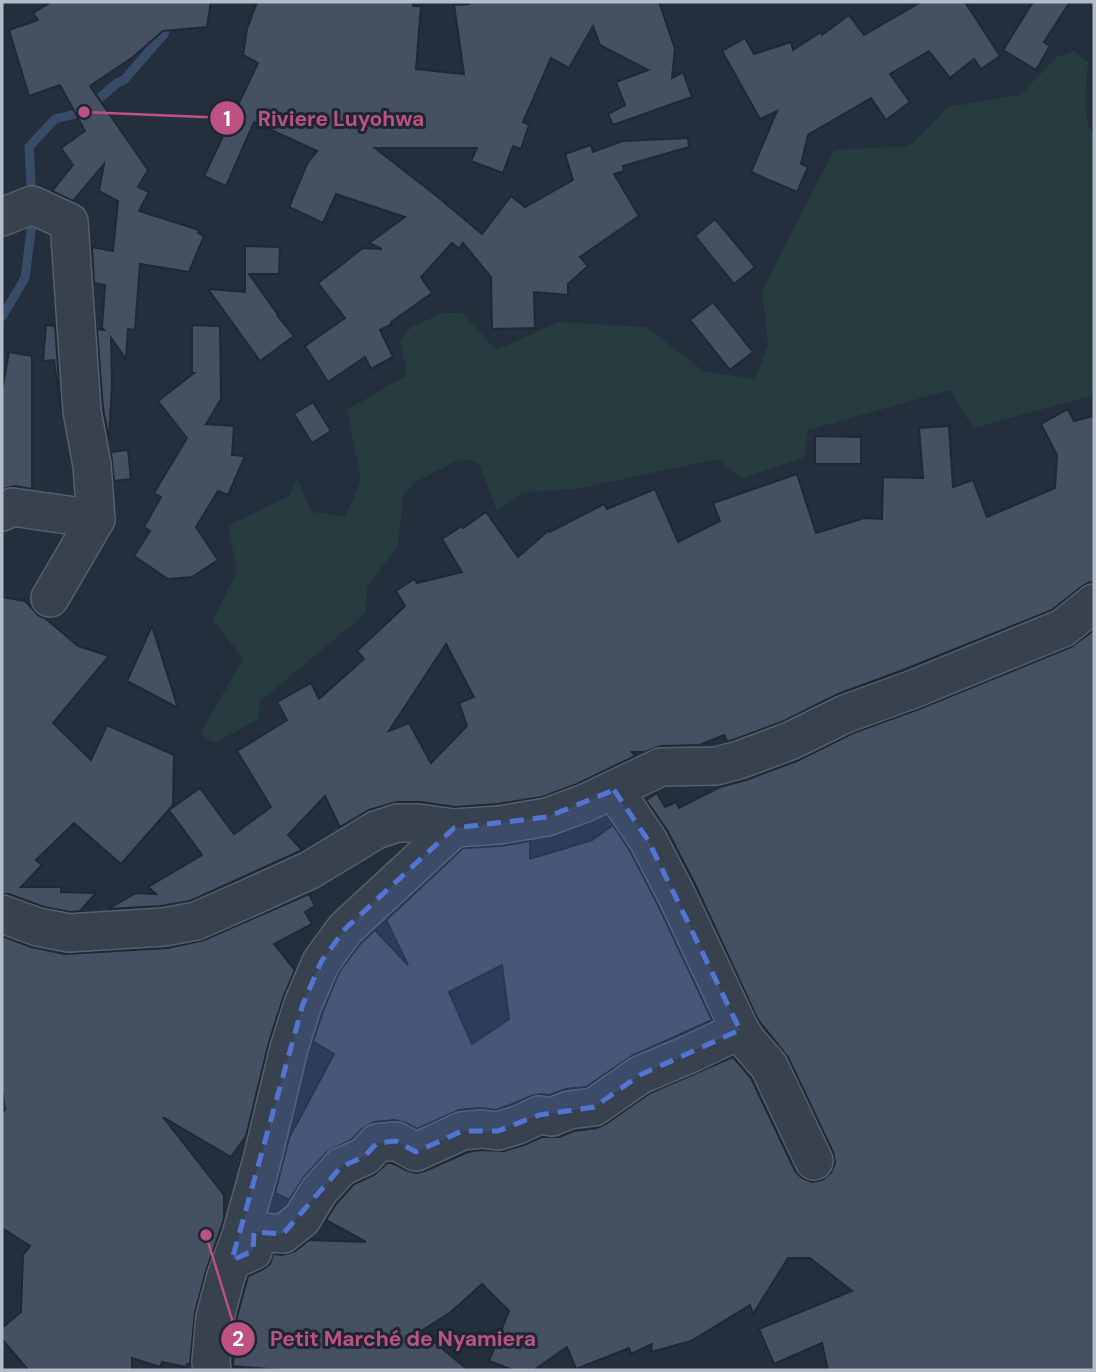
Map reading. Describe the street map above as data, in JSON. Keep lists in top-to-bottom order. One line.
{"places":["Riviere Luyohwa","Petit Marché de Nyamiera"]}
